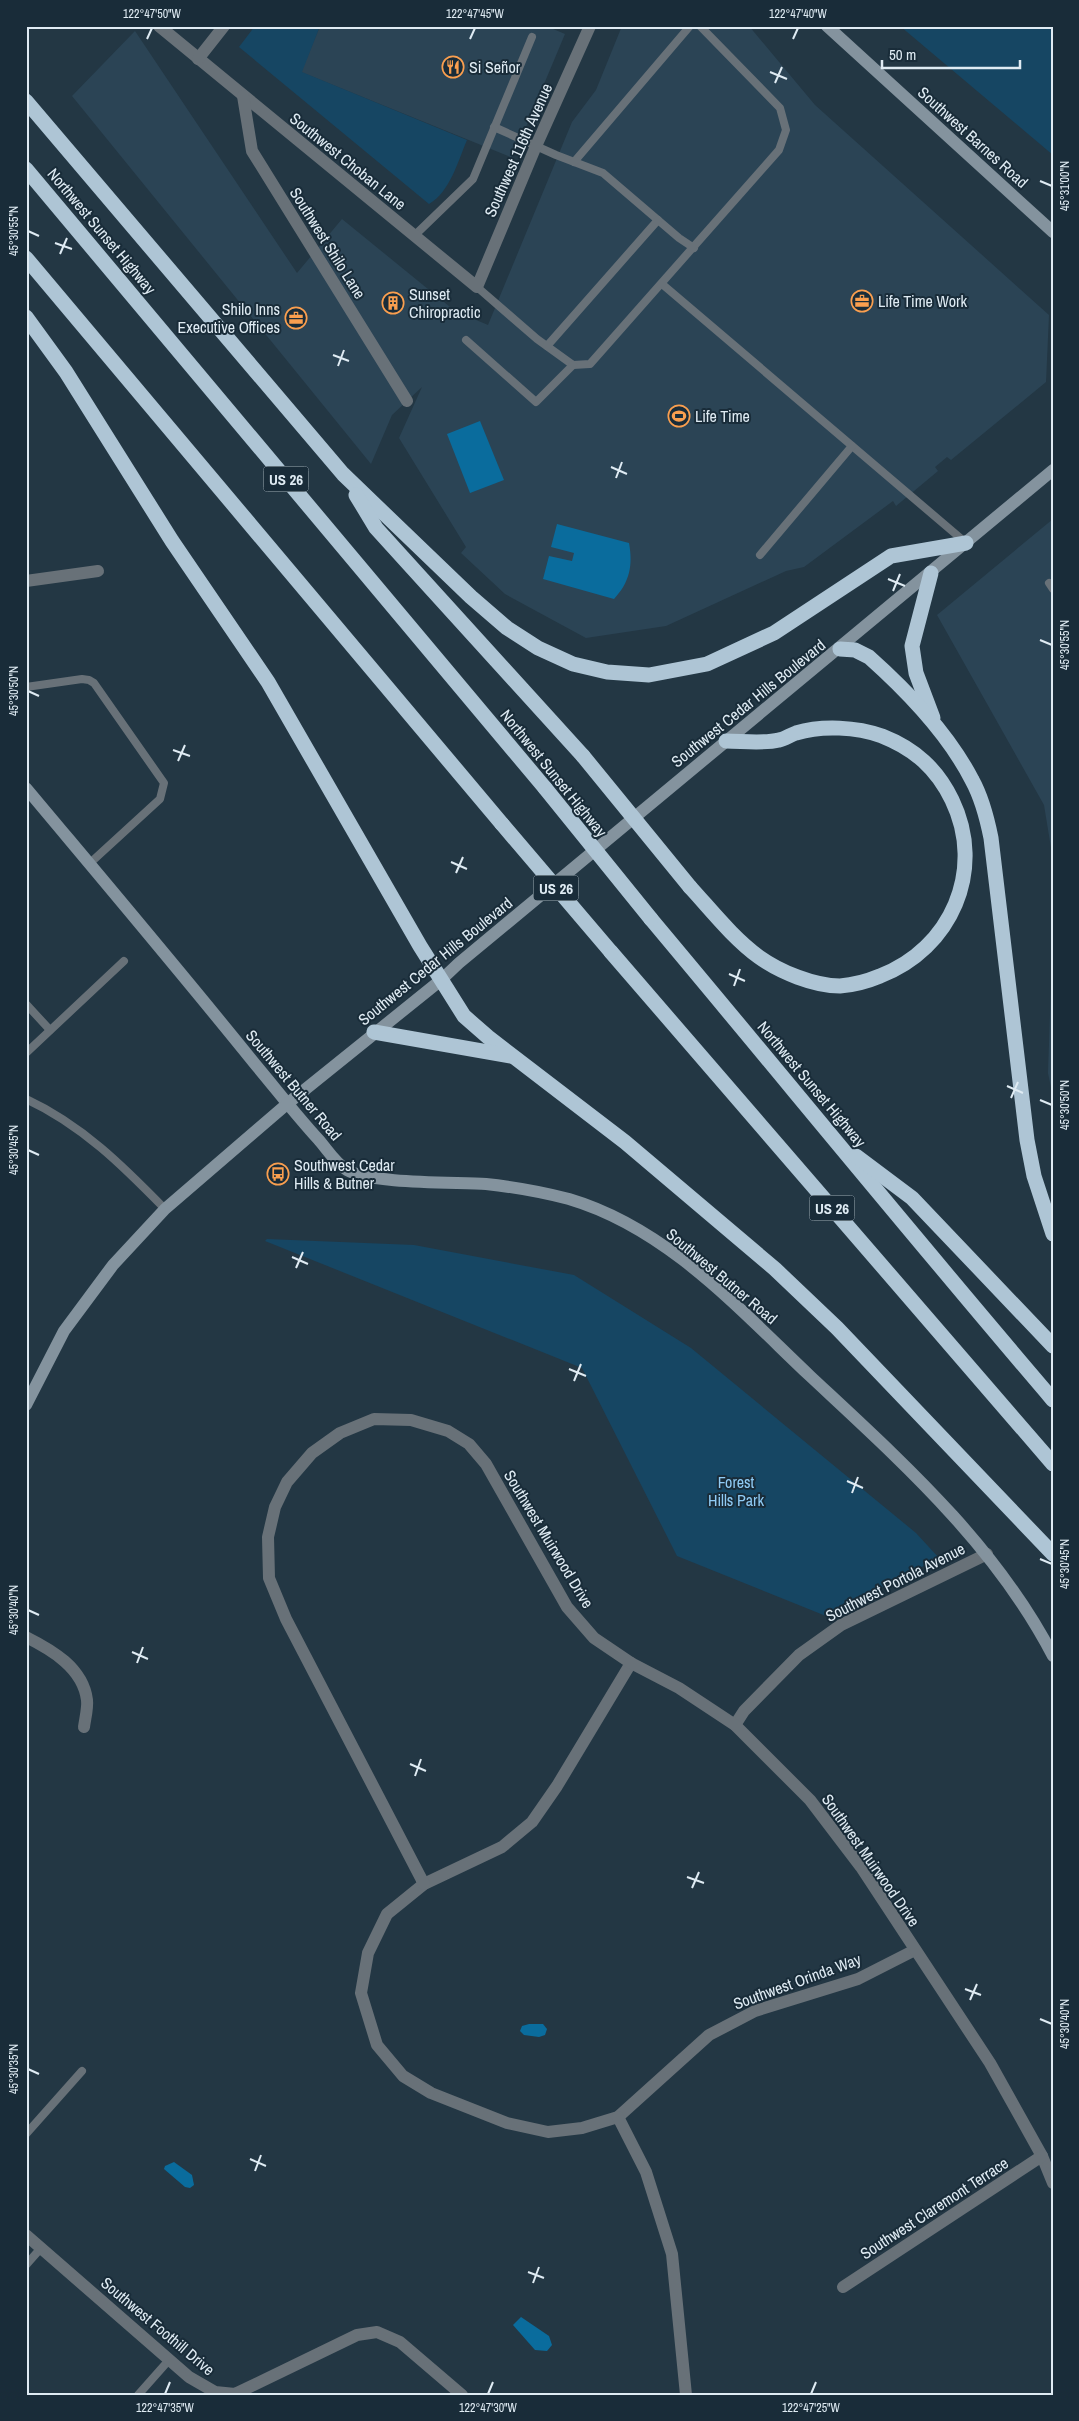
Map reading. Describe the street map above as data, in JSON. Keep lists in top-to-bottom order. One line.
{"streets":{"highway":["Northwest Sunset Highway","US 26"],"main road":["Southwest Barnes Road","Southwest Cedar Hills Boulevard","Southwest Butner Road"],"street":["Southwest 116th Avenue","Southwest Choban Lane","Southwest Shilo Lane","Southwest Muirwood Drive","Southwest Portola Avenue","Southwest Orinda Way","Southwest Claremont Terrace","Southwest Foothill Drive"]},"crossings":[["Southwest 116th Avenue","Southwest Choban Lane"],["Southwest Choban Lane","Southwest Shilo Lane"],["Southwest Cedar Hills Boulevard","Southwest Butner Road"],["Southwest Butner Road","Southwest Portola Avenue"],["Southwest Muirwood Drive","Southwest Portola Avenue"],["Southwest Muirwood Drive","Southwest Orinda Way"],["Southwest Muirwood Drive","Southwest Claremont Terrace"]],"parks":["Forest Hills Park"],"places":{"restaurant":["Si Señor"],"office":["Life Time Work","Shilo Inns Executive Offices"],"building":["Sunset Chiropractic"],"sports":["Life Time"],"bus stop":["Southwest Cedar Hills & Butner"]},"scale_bar":"50 m","coordinates":["122°47'50\"W","122°47'45\"W","122°47'40\"W","45°31'00\"N","45°30'55\"N","45°30'50\"N","45°30'45\"N","45°30'40\"N","45°30'35\"N","122°47'35\"W","122°47'30\"W","122°47'25\"W"]}
